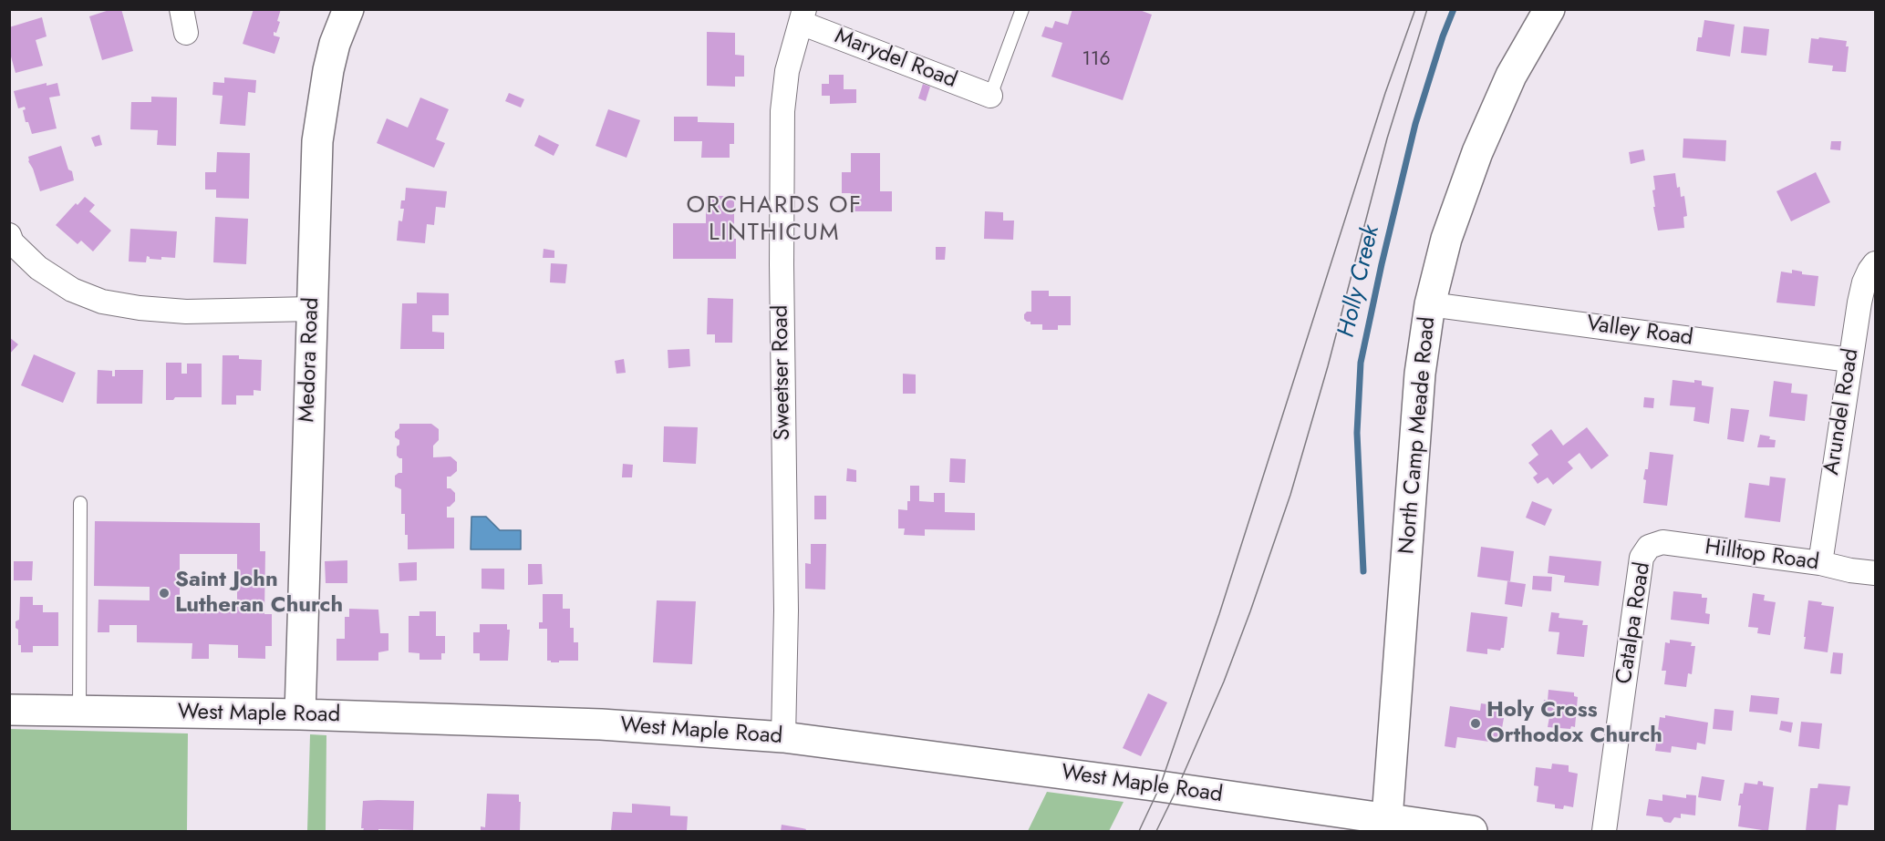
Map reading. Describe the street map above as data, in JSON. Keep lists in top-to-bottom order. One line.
{"streets":{"street":["Marydel Road","Valley Road","Medora Road","Sweetser Road","Arundel Road","North Camp Meade Road","Hilltop Road","Catalpa Road","West Maple Road"]},"crossings":[["Marydel Road","Sweetser Road"],["Valley Road","Arundel Road"],["Valley Road","North Camp Meade Road"],["Medora Road","West Maple Road"],["Sweetser Road","West Maple Road"],["Arundel Road","Hilltop Road"],["North Camp Meade Road","West Maple Road"],["Hilltop Road","Catalpa Road"]],"districts":["ORCHARDS OF LINTHICUM"],"water":["Holly Creek"],"places":["Saint John Lutheran Church","Holy Cross Orthodox Church"],"house_numbers":["116"]}
